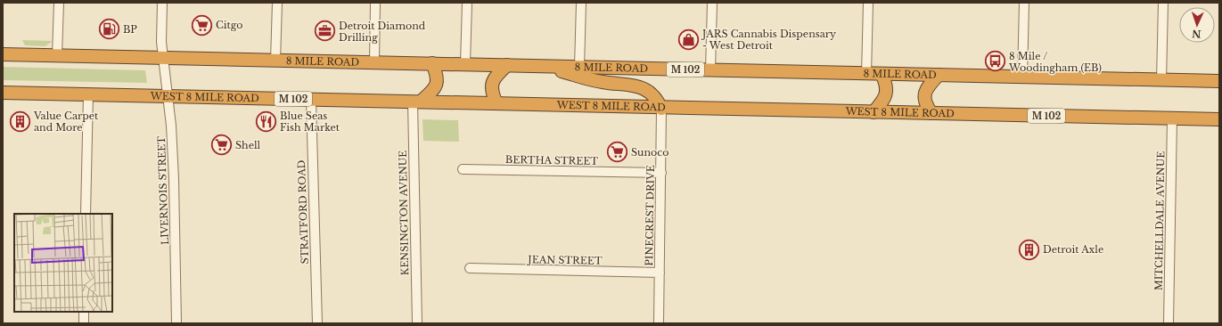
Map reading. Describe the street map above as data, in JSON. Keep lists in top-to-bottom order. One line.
{"streets":{"highway":["8 MILE ROAD","M 102","WEST 8 MILE ROAD"],"street":["BERTHA STREET","LIVERNOIS STREET","STRATFORD ROAD","KENSINGTON AVENUE","PINECREST DRIVE","MITCHELLDALE AVENUE","JEAN STREET"]},"crossings":[["8 MILE ROAD","LIVERNOIS STREET"],["WEST 8 MILE ROAD","LIVERNOIS STREET"],["WEST 8 MILE ROAD","STRATFORD ROAD"],["WEST 8 MILE ROAD","KENSINGTON AVENUE"],["WEST 8 MILE ROAD","PINECREST DRIVE"],["WEST 8 MILE ROAD","MITCHELLDALE AVENUE"],["BERTHA STREET","PINECREST DRIVE"],["PINECREST DRIVE","JEAN STREET"]],"places":{"supermarket":["Citgo","Shell","Sunoco"],"fuel station":["BP"],"office":["Detroit Diamond Drilling"],"shop":["JARS Cannabis Dispensary - West Detroit"],"bus stop":["8 Mile / Woodingham (EB)"],"building":["Value Carpet and More","Detroit Axle"],"restaurant":["Blue Seas Fish Market"]},"north":"bottom"}
